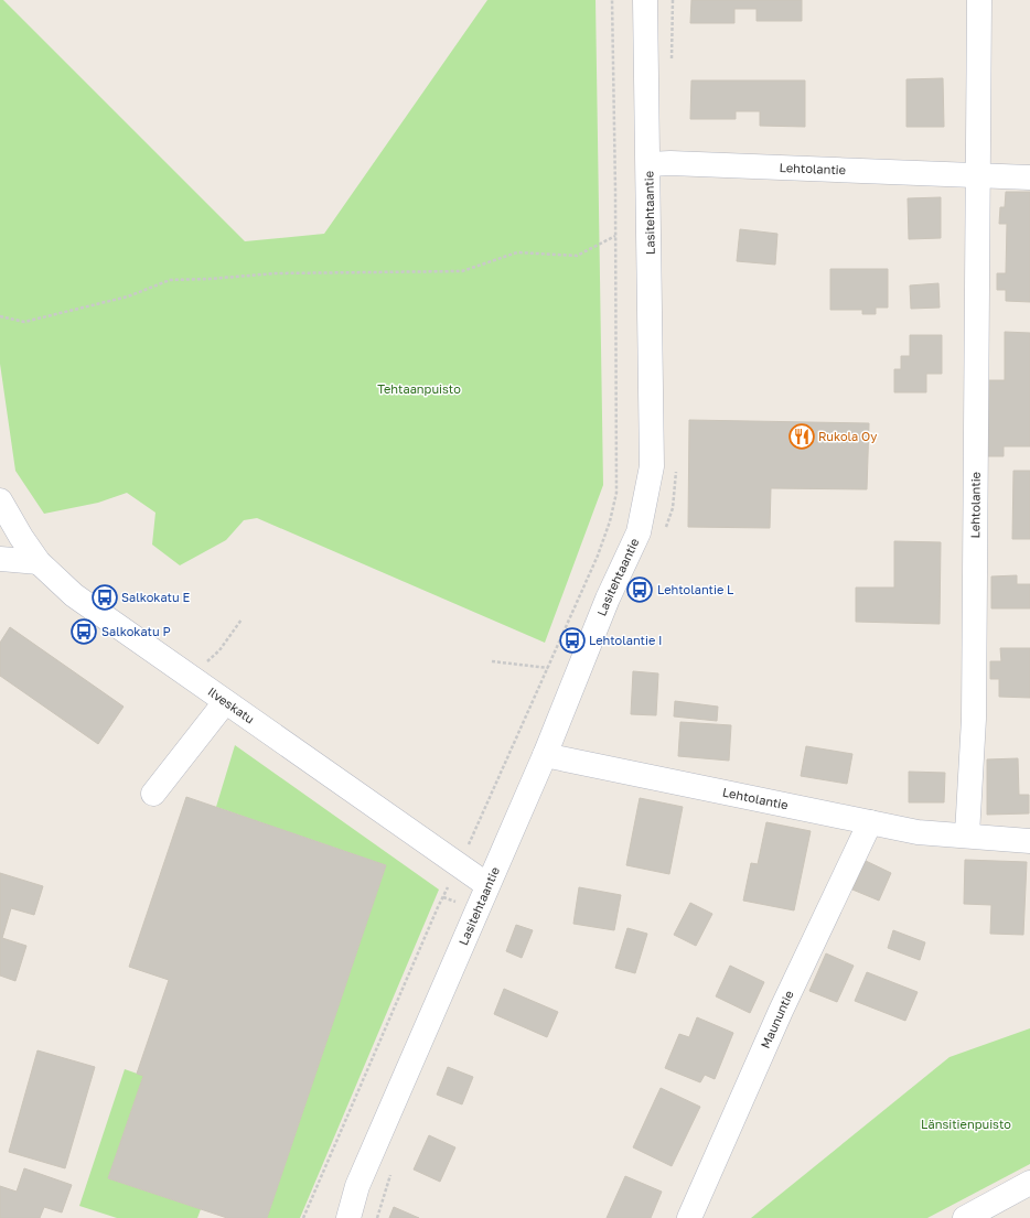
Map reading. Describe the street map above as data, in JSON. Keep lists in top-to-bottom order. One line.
{"streets":{"street":["Lehtolantie","Lasitehtaantie","Ilveskatu","Maununtie"]},"crossings":[["Lehtolantie","Lasitehtaantie"],["Lehtolantie","Maununtie"],["Lasitehtaantie","Ilveskatu"]],"parks":["Tehtaanpuisto","Länsitienpuisto"],"places":{"restaurant":["Rukola Oy"],"bus stop":["Lehtolantie L","Salkokatu E","Salkokatu P","Lehtolantie I"]}}
